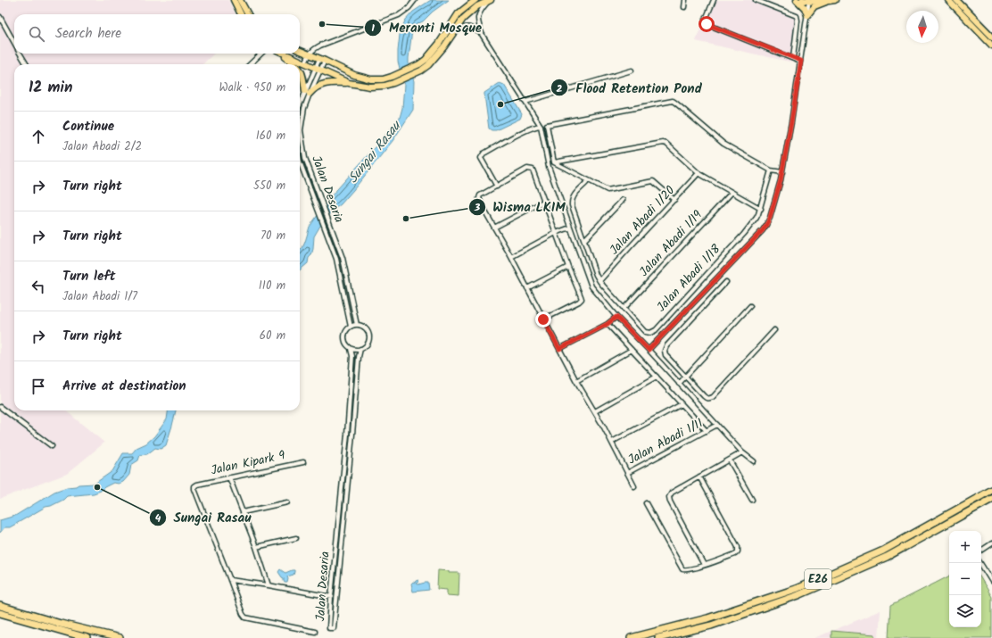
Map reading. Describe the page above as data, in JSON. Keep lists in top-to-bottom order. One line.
{"streets":{"highway":["E26"],"street":["Jalan Desaria","Jalan Abadi 1/20","Jalan Abadi 1/19","Jalan Abadi 1/18","Jalan Abadi 1/11","Jalan Kipark 9"]},"crossings":[["Jalan Abadi 1/20","Jalan Abadi 1/18"],["Jalan Abadi 1/19","Jalan Abadi 1/18"]],"water":["Sungai Rasau"],"places":["Meranti Mosque","Flood Retention Pond","Wisma LKIM","Sungai Rasau"],"north":"bottom","page":{"search":"Search here","heading":["12 min","Walk · 950 m"],"list":[["Continue","Jalan Abadi 2/2","160 m"],["Turn right","550 m"],["Turn right","70 m"],["Turn left","Jalan Abadi 1/7","110 m"],["Turn right","60 m"],"Arrive at destination"],"map_buttons":["+","−"]}}
